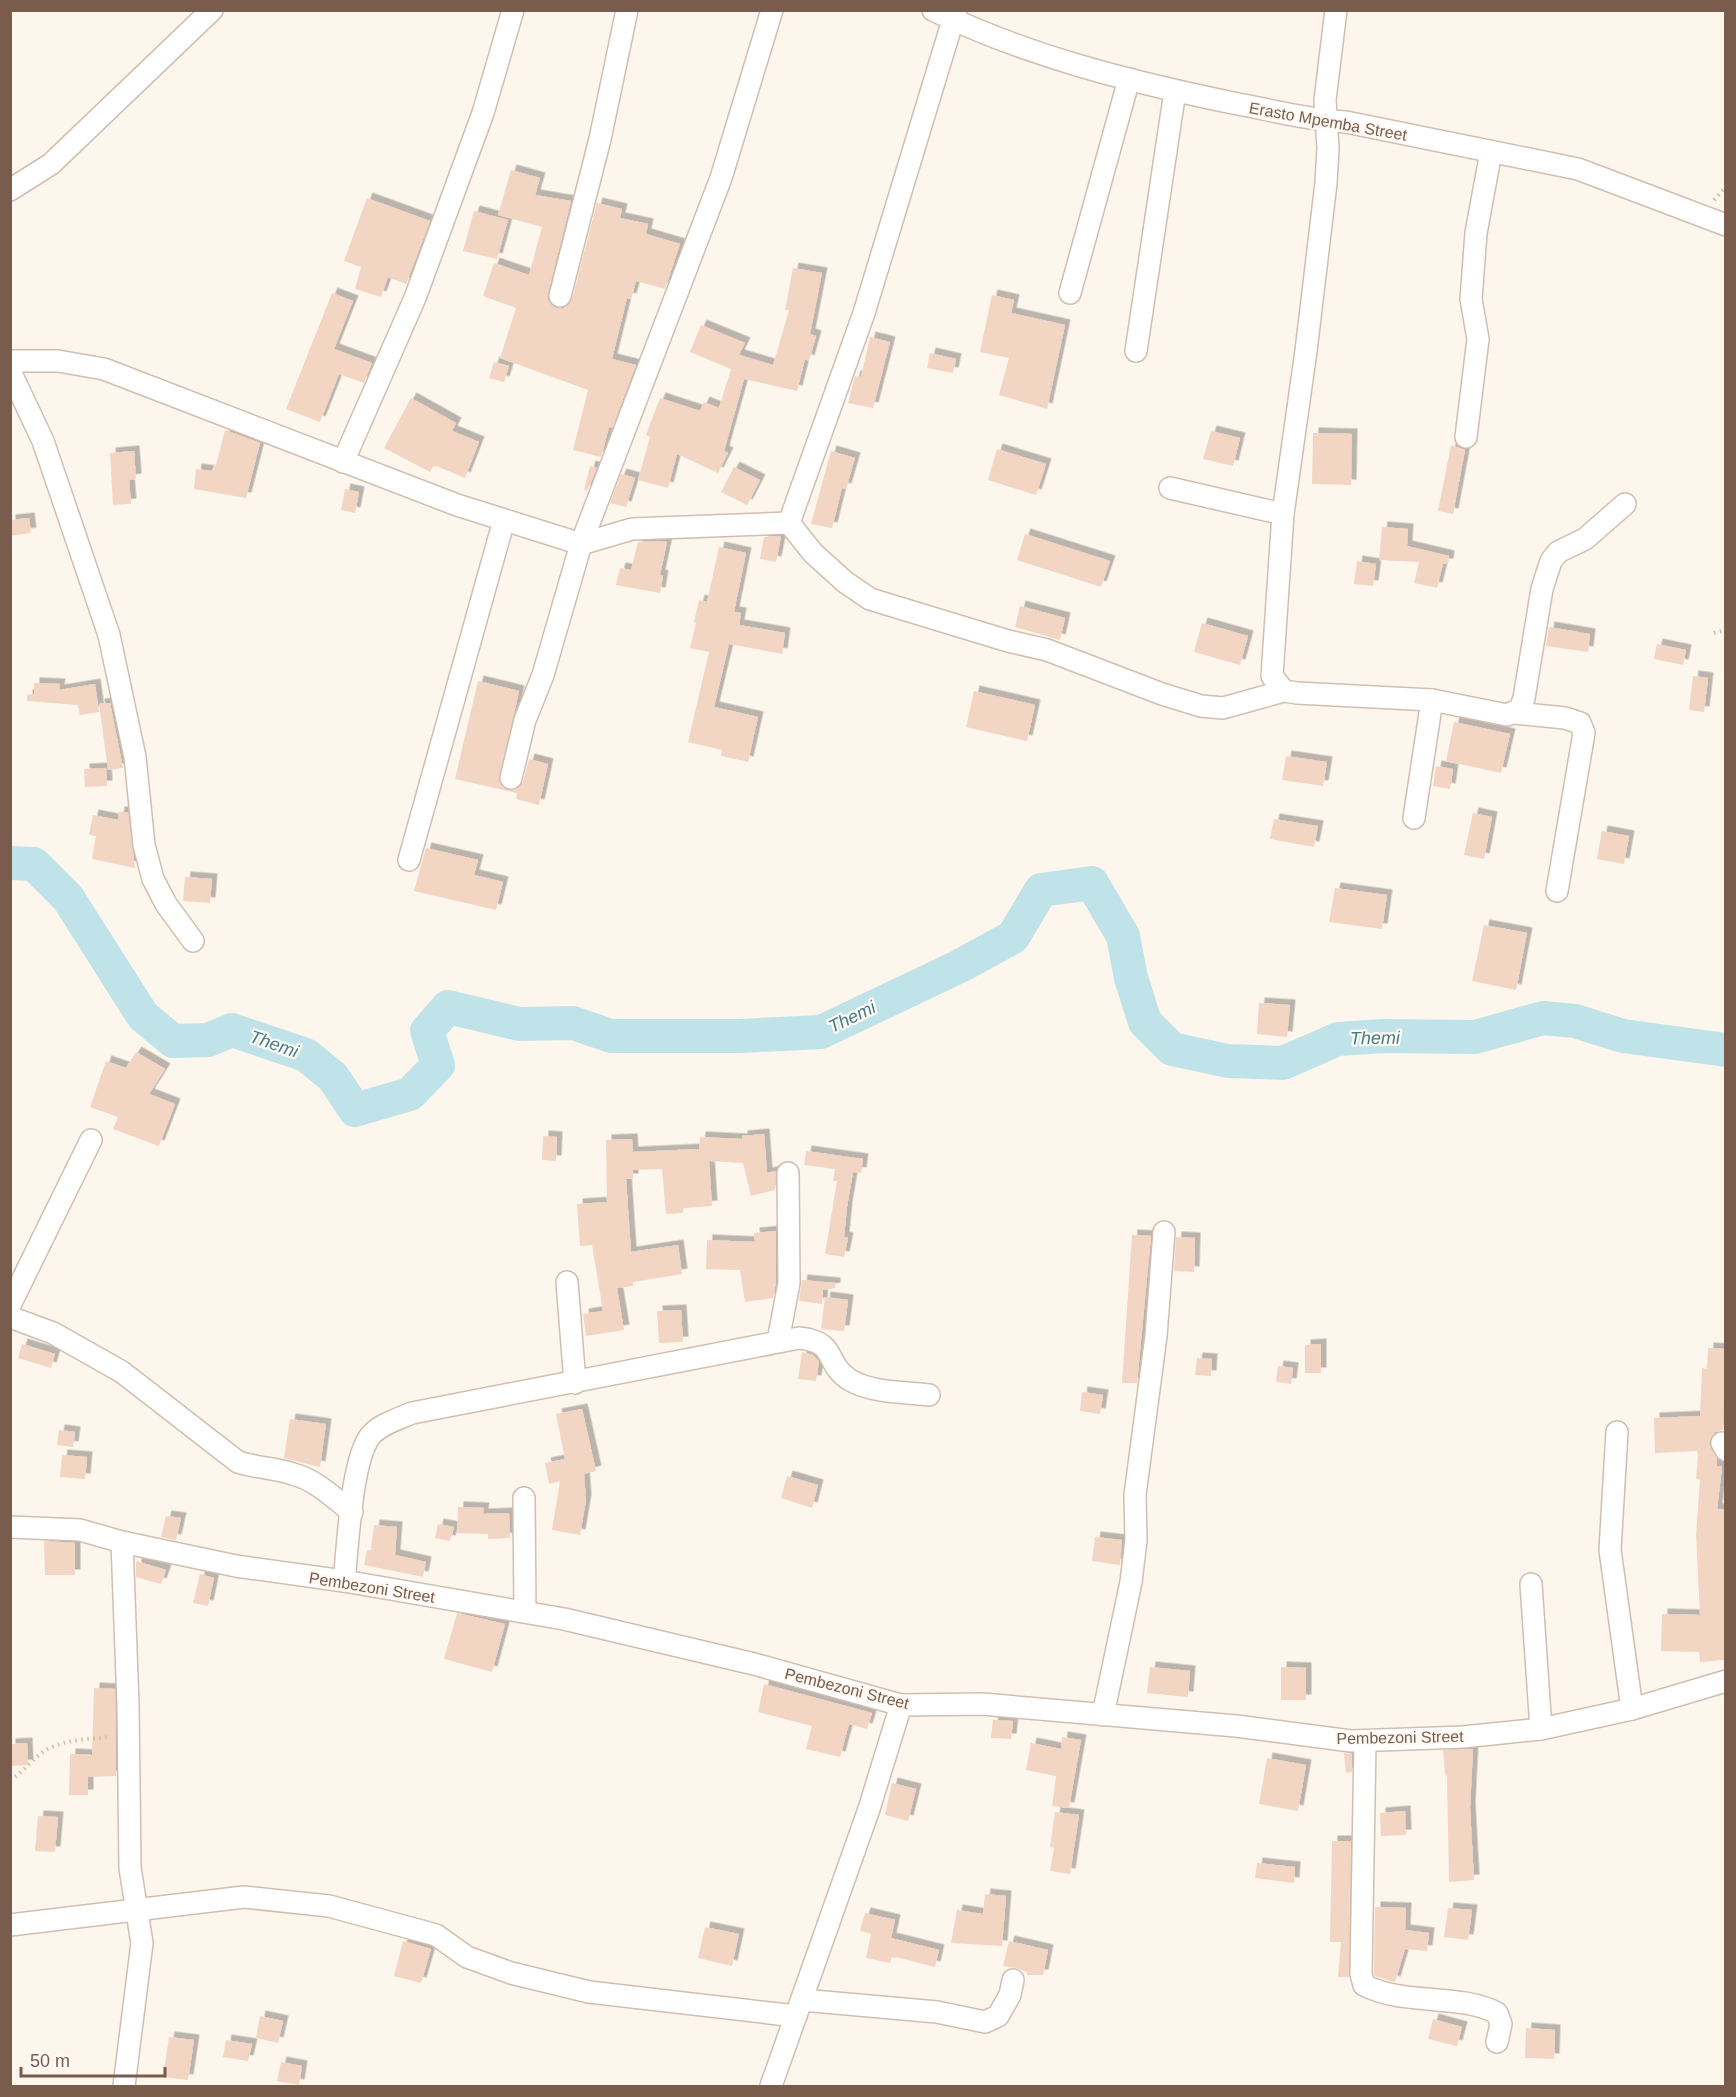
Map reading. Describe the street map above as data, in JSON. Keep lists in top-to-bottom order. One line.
{"streets":{"street":["Erasto Mpemba Street","Pembezoni Street"]},"water":["Themi"],"scale_bar":"50 m"}
